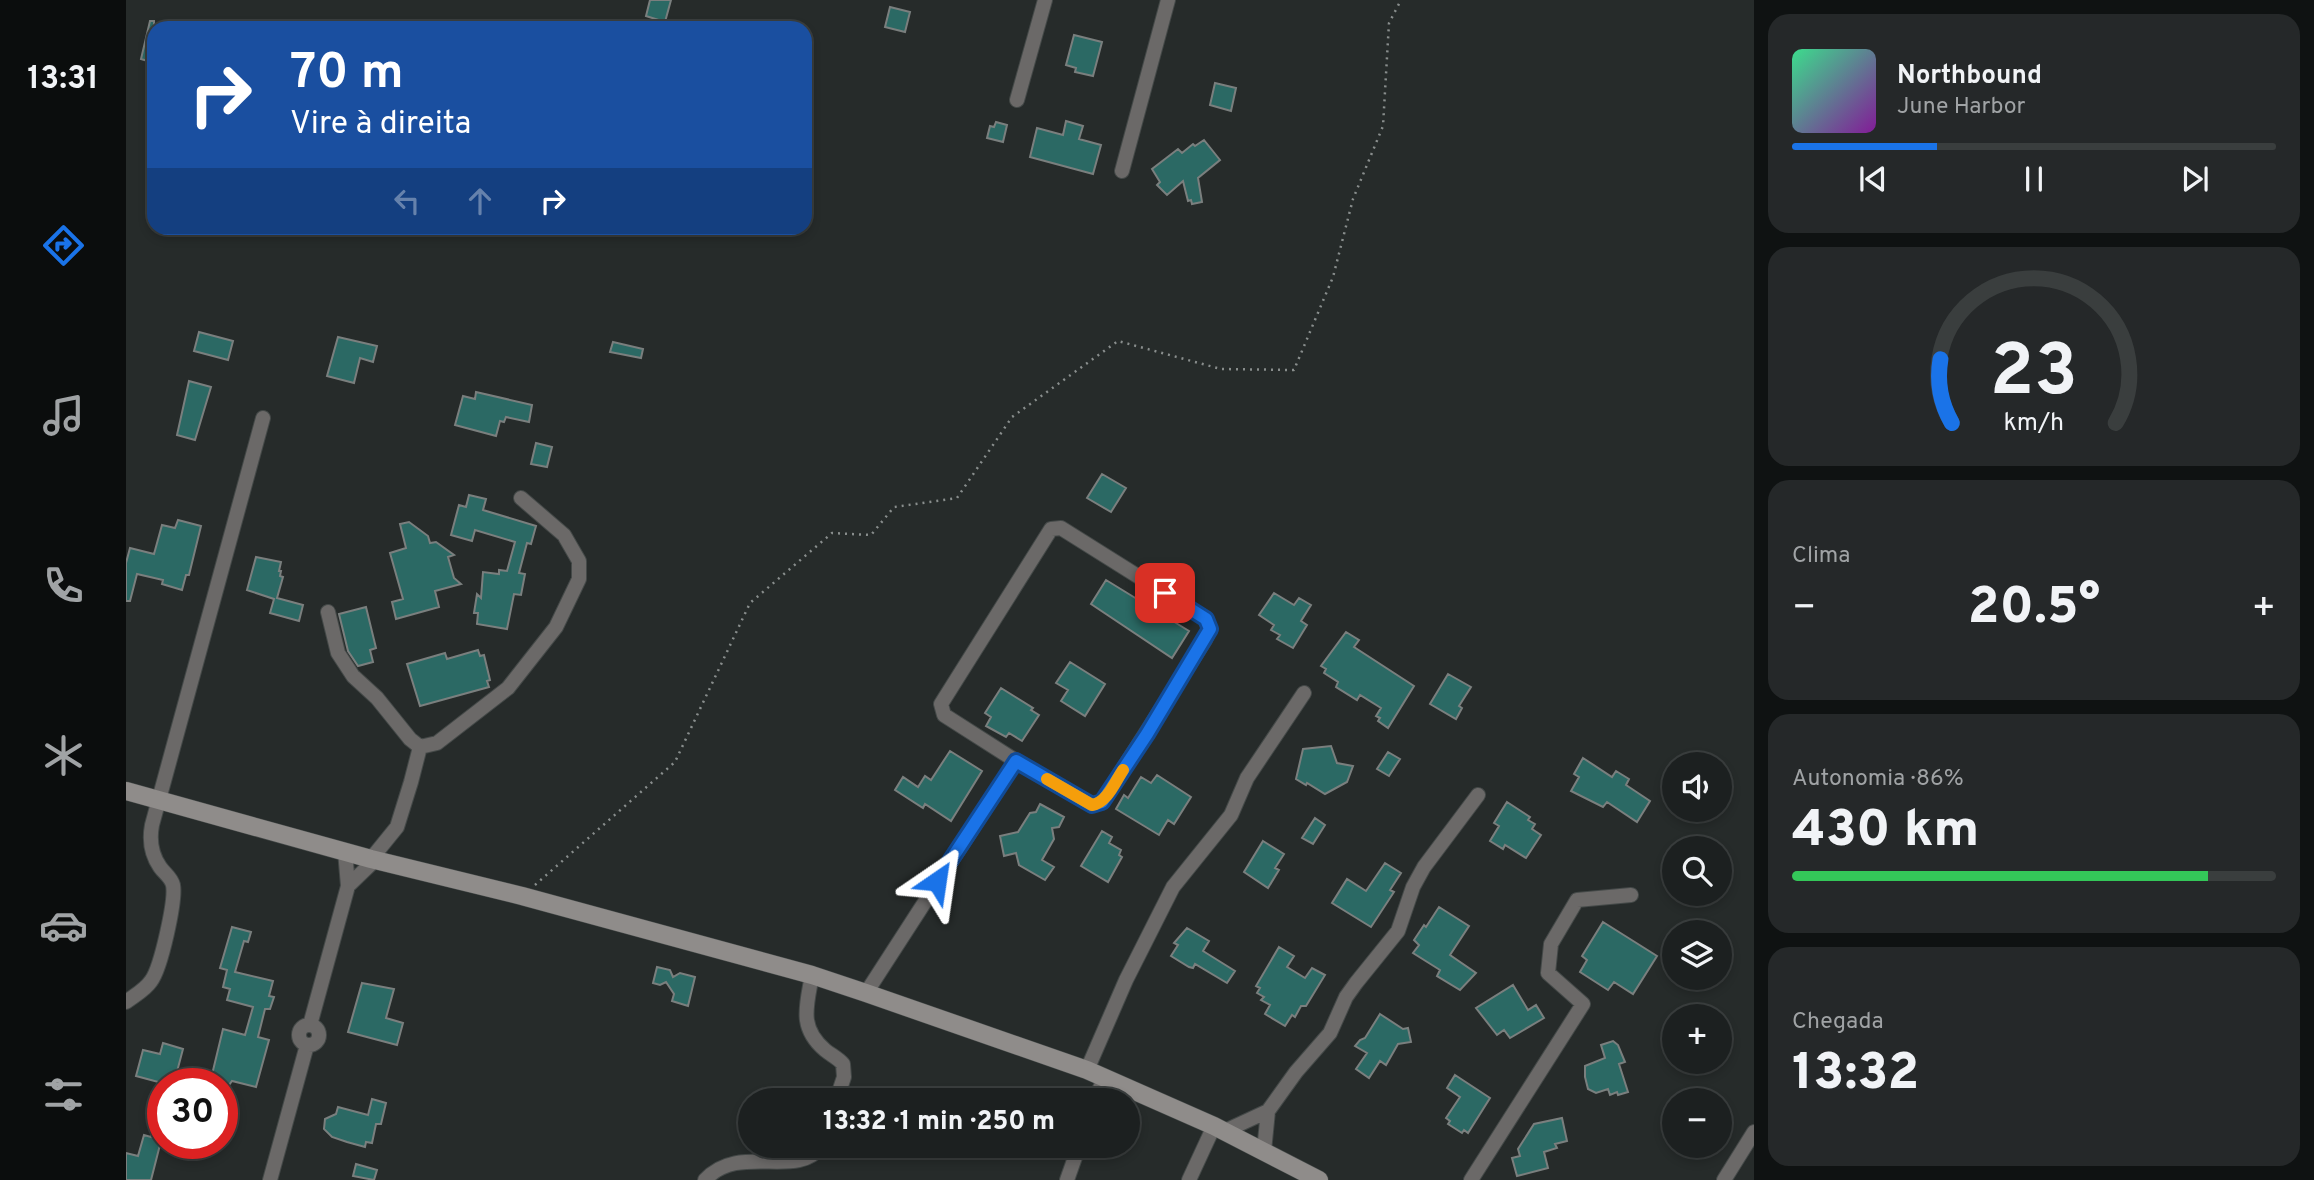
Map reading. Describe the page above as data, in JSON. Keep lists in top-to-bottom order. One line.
{"page":{"tabs":"13:31","turn":["70 m","Vire à direita"],"song":["Northbound","June Harbor"],"tile":["Clima",["Autonomia · 86%","430 km"],["Chegada","13:32"]],"heat":["−","20.5°","+"],"map_buttons":["+","−"],"limit":"30","trip":"13:32 · 1 min · 250 m","gauge":["23","km/h"]}}
